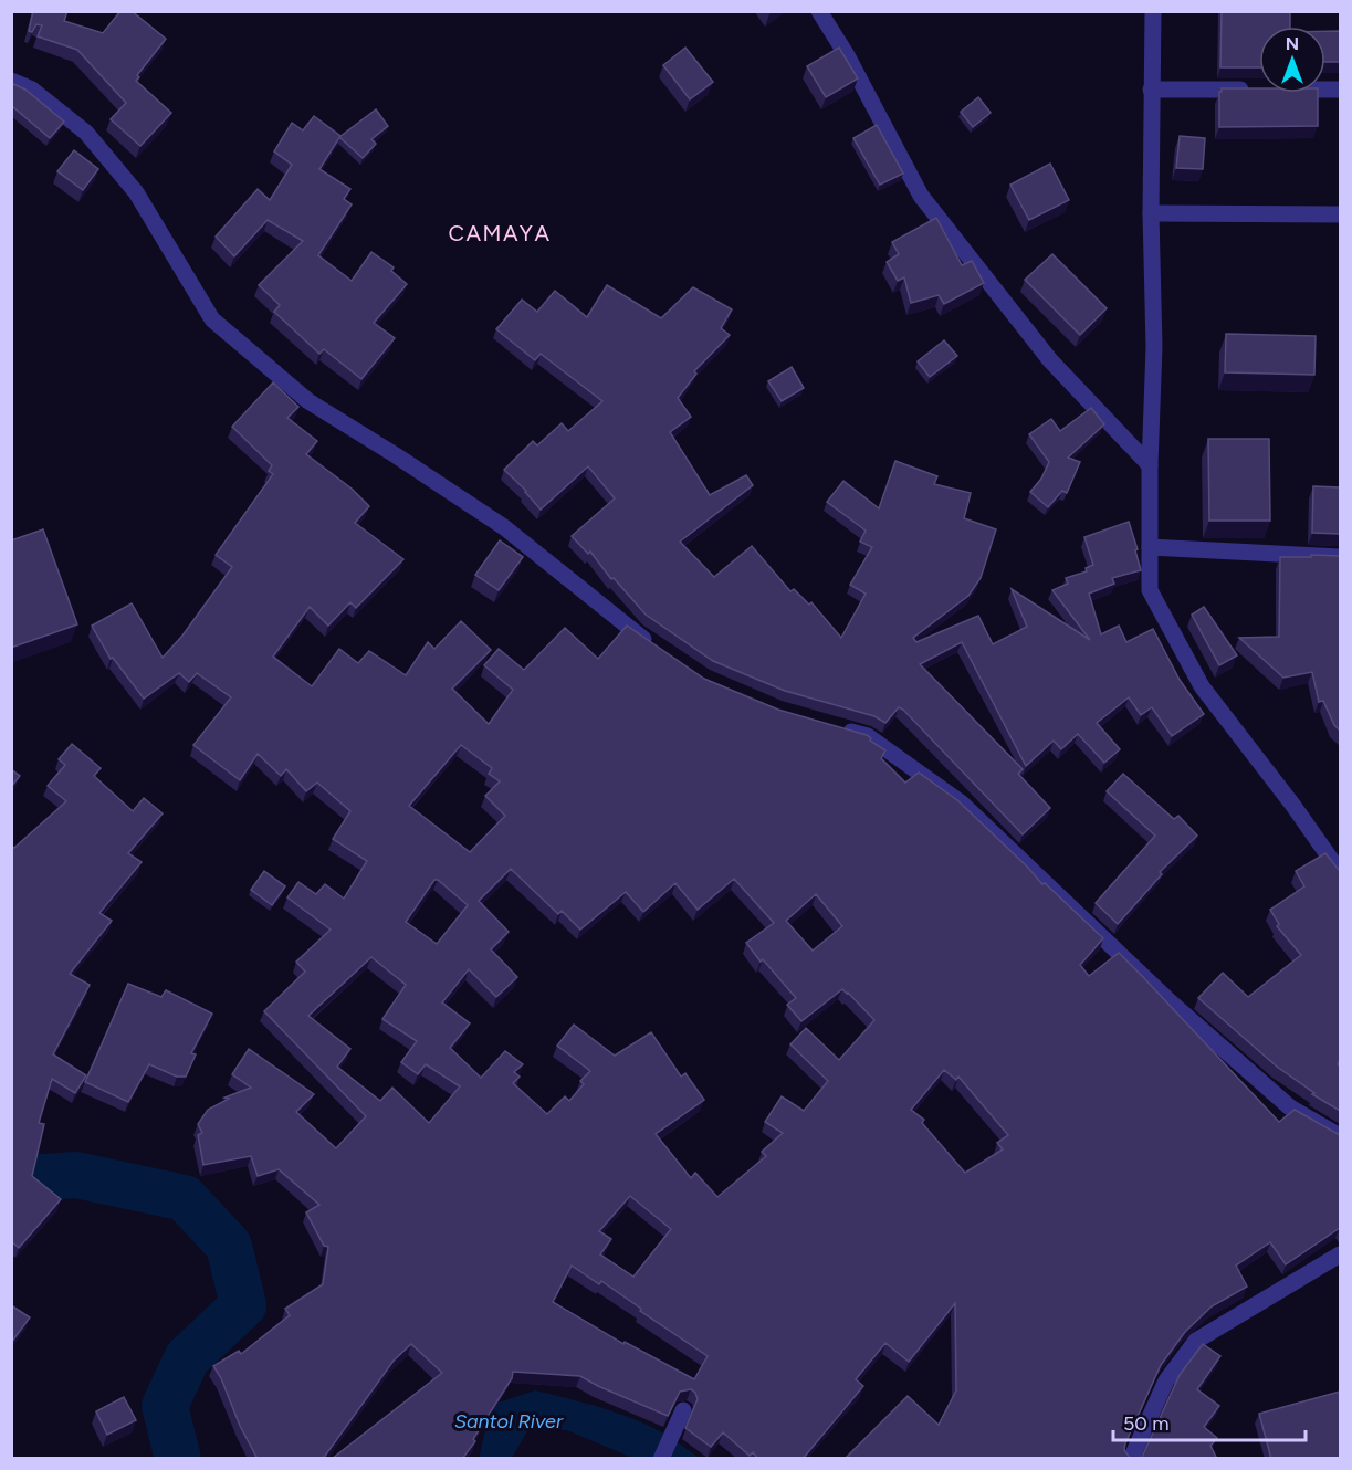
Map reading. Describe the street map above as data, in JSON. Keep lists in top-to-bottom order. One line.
{"districts":["CAMAYA"],"water":["Santol River"],"scale_bar":"50 m","north":"top"}
